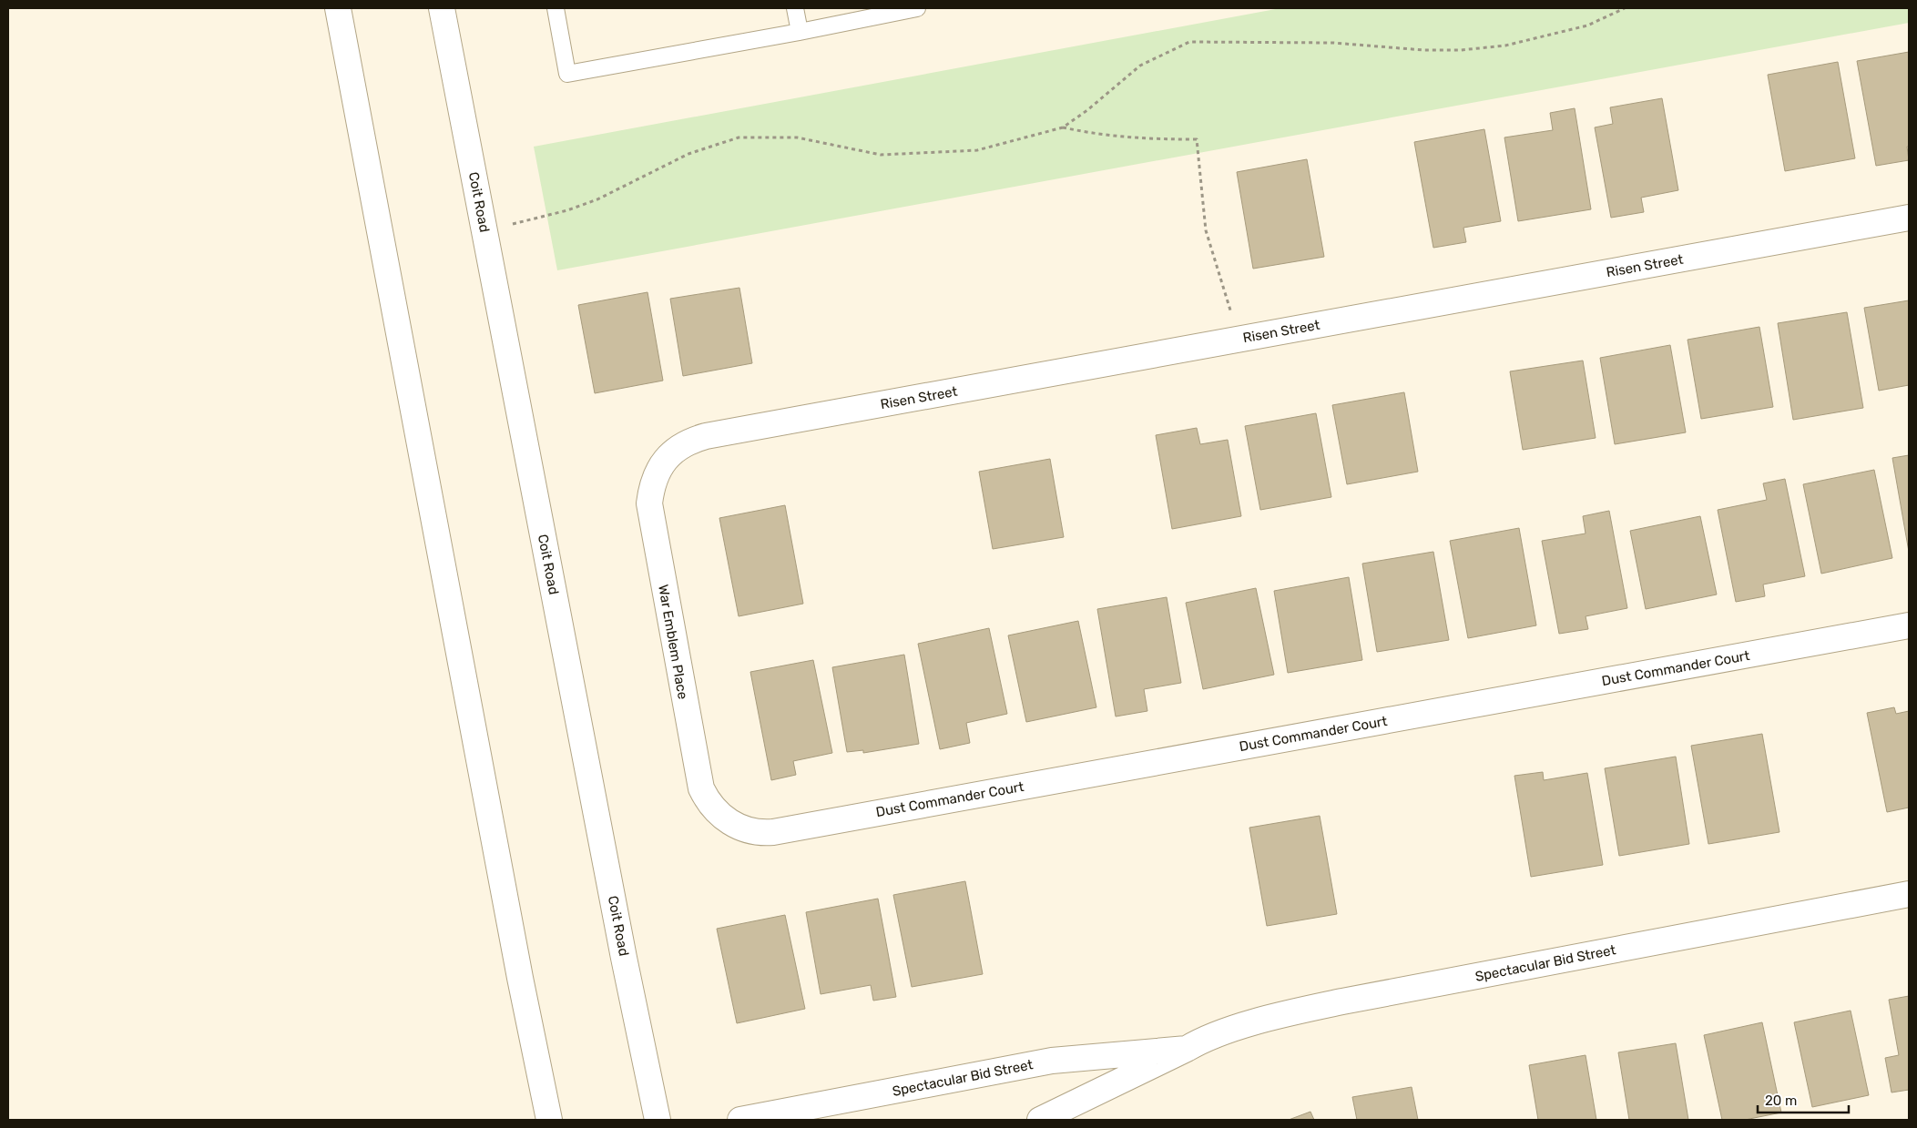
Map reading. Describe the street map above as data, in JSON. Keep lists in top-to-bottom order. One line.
{"streets":{"street":["Coit Road","Risen Street","War Emblem Place","Dust Commander Court","Spectacular Bid Street"]},"crossings":[["Risen Street","War Emblem Place"],["War Emblem Place","Dust Commander Court"]],"scale_bar":"20 m"}
